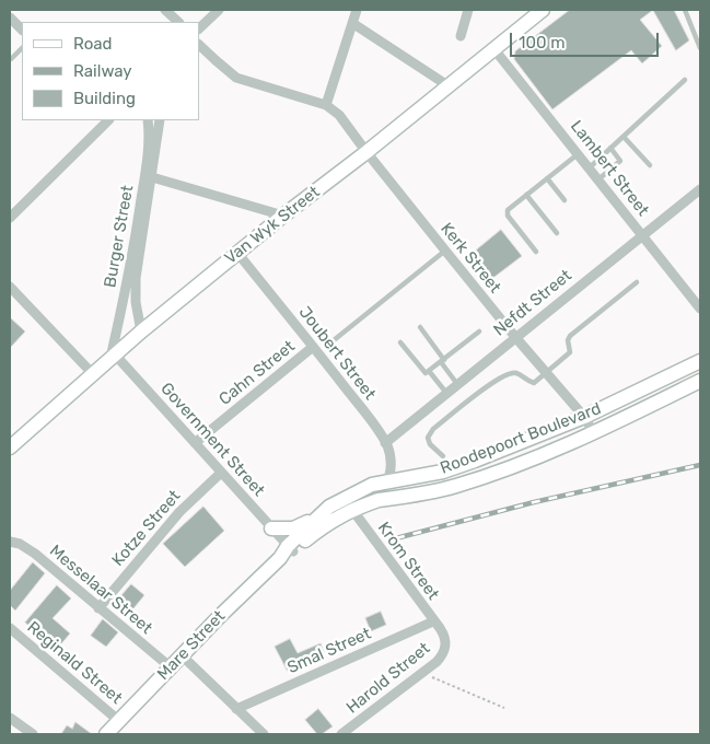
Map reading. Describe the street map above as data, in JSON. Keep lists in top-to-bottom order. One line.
{"streets":{"street":["Lambert Street","Van Wyk Street","Burger Street","Kerk Street","Nefdt Street","Joubert Street","Cahn Street","Roodepoort Boulevard","Government Street","Kotze Street","Krom Street","Messelaar Street","Mare Street","Smal Street","Reginald Street","Harold Street"]},"crossings":[["Lambert Street","Van Wyk Street"],["Lambert Street","Nefdt Street"],["Van Wyk Street","Burger Street"],["Van Wyk Street","Kerk Street"],["Van Wyk Street","Joubert Street"],["Van Wyk Street","Government Street"],["Burger Street","Government Street"],["Kerk Street","Nefdt Street"],["Kerk Street","Roodepoort Boulevard"],["Nefdt Street","Joubert Street"],["Joubert Street","Cahn Street"],["Joubert Street","Roodepoort Boulevard"],["Cahn Street","Government Street"],["Roodepoort Boulevard","Government Street"],["Roodepoort Boulevard","Krom Street"],["Roodepoort Boulevard","Mare Street"],["Government Street","Kotze Street"],["Government Street","Mare Street"],["Kotze Street","Messelaar Street"],["Krom Street","Smal Street"],["Krom Street","Harold Street"],["Messelaar Street","Mare Street"],["Mare Street","Reginald Street"]],"legend":["Road","Railway","Building"],"scale_bar":"100 m"}
